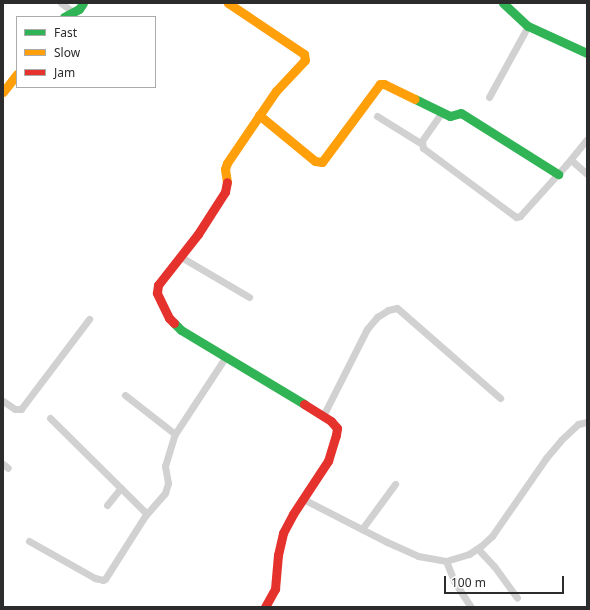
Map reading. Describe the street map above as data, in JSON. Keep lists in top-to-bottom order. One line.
{"legend":["Fast","Slow","Jam"],"scale_bar":"100 m"}
